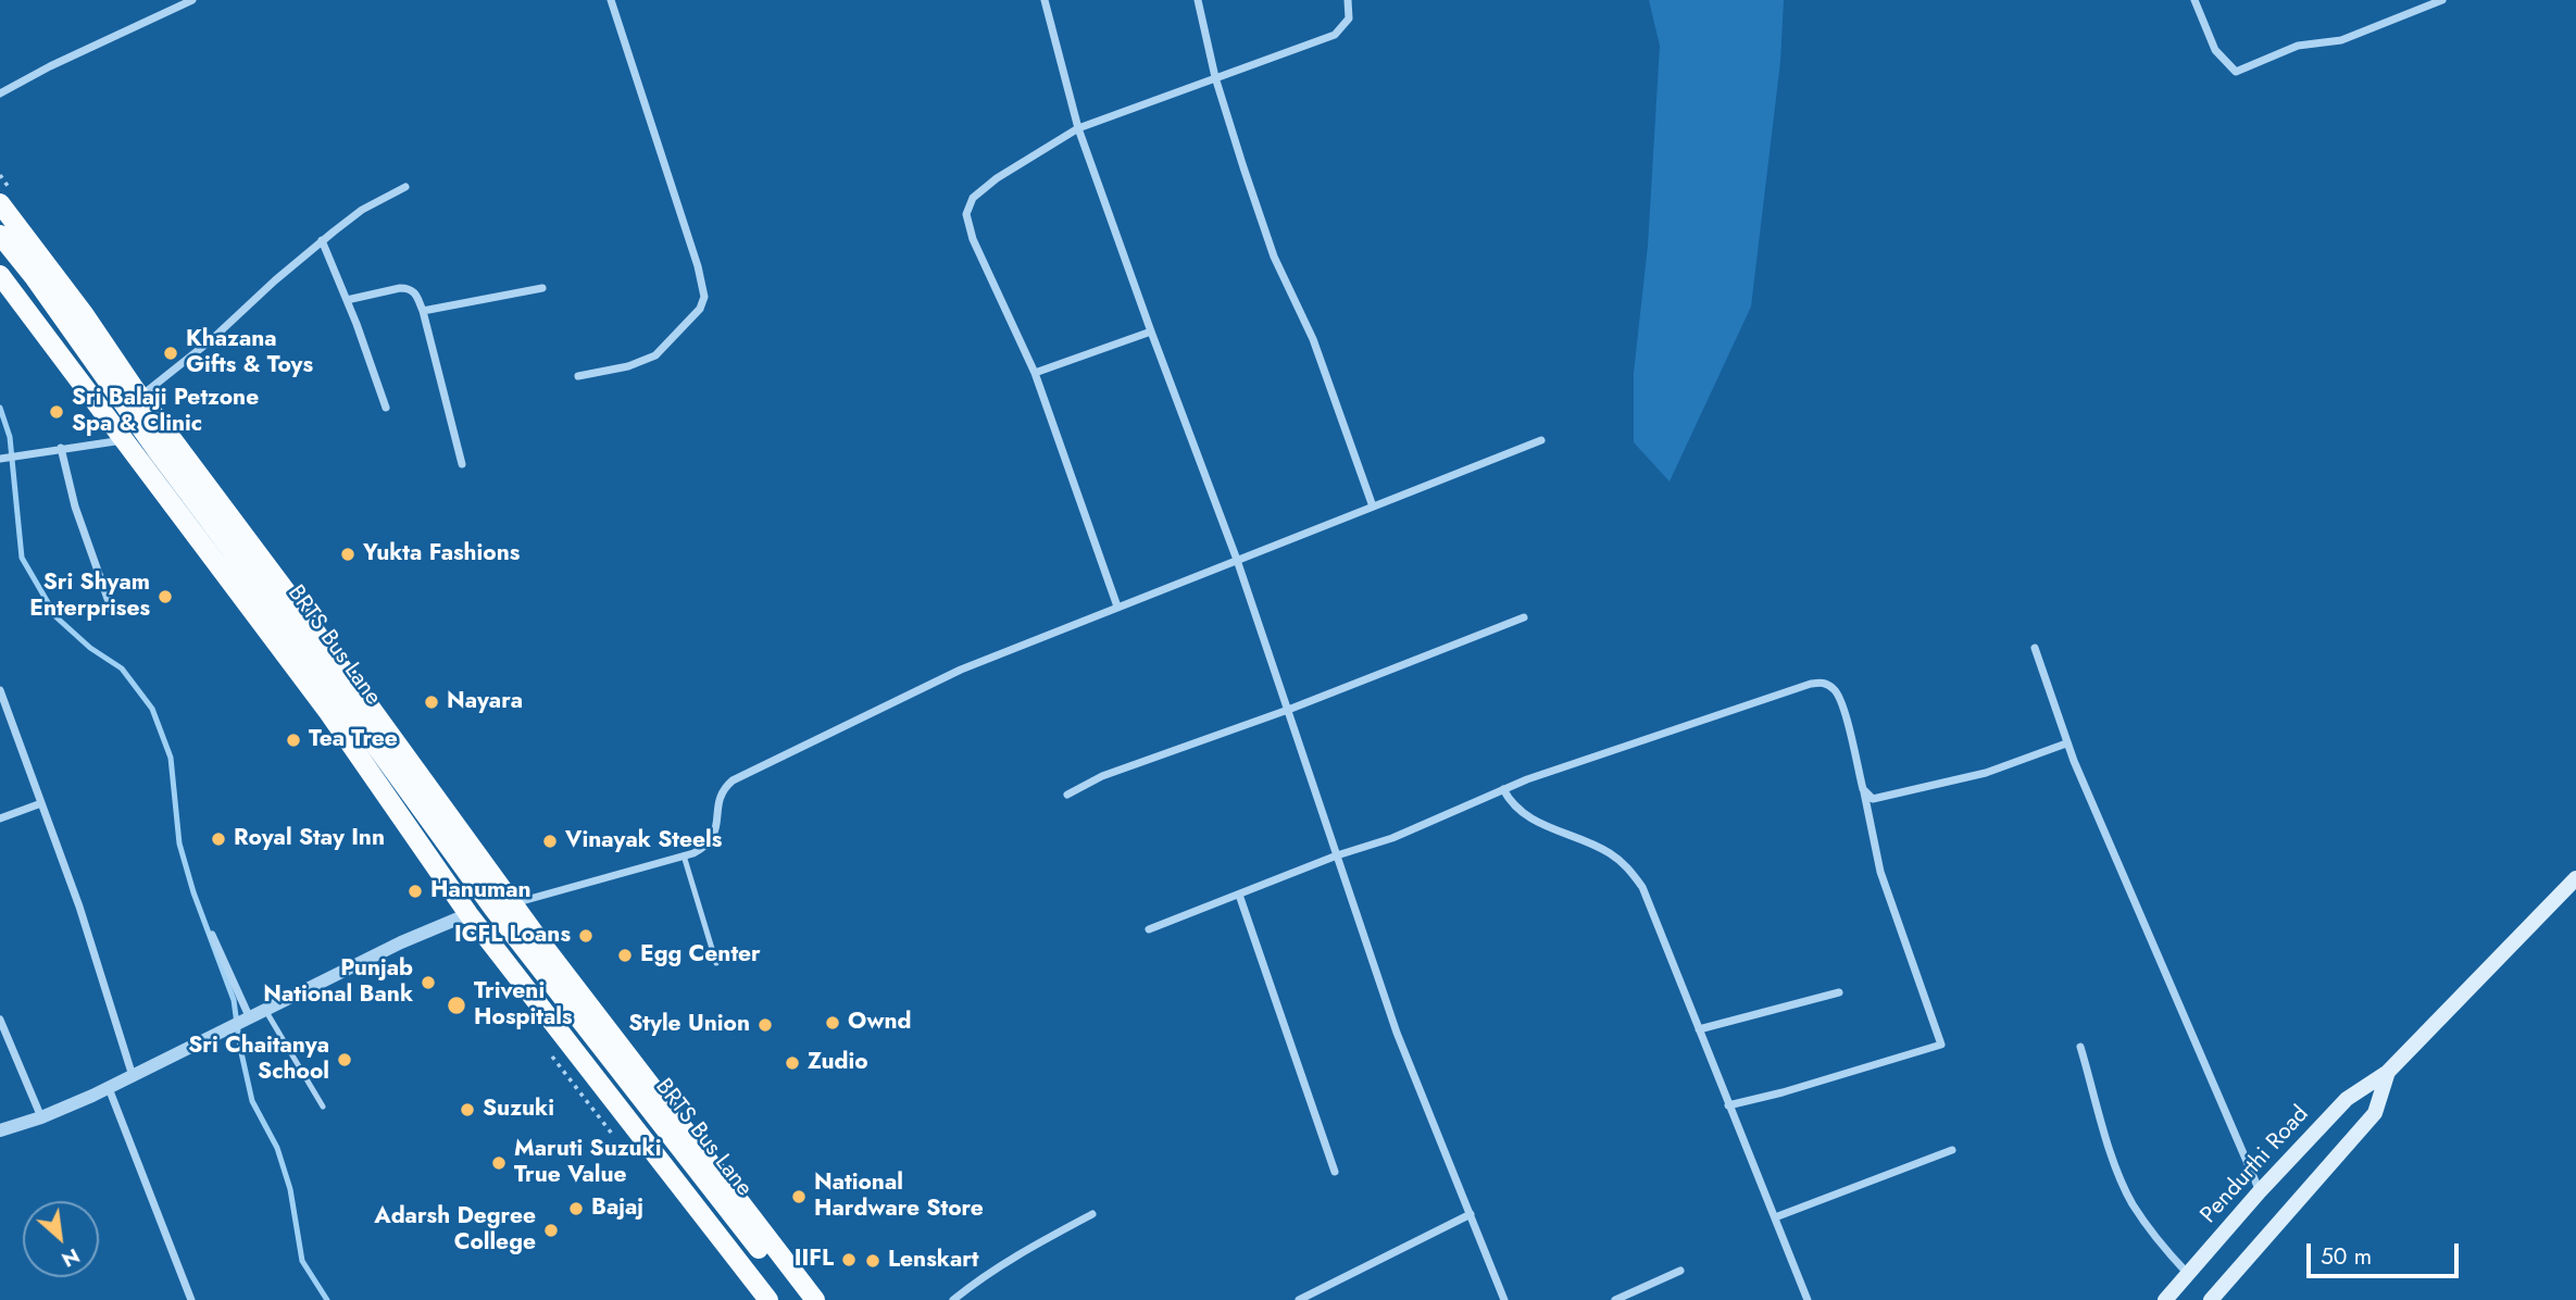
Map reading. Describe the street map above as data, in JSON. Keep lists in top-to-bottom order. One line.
{"streets":{"main road":["BRTS Bus Lane","Pendurthi Road"]},"places":["Khazana Gifts & Toys","Sri Balaji Petzone Spa & Clinic","Yukta Fashions","Sri Shyam Enterprises","Nayara","Tea Tree","Royal Stay Inn","Vinayak Steels","Hanuman","ICFL Loans","Egg Center","Punjab National Bank","Triveni Hospitals","Ownd","Style Union","Sri Chaitanya School","Zudio","Suzuki","Maruti Suzuki True Value","National Hardware Store","Bajaj","Adarsh Degree College","IIFL","Lenskart"],"scale_bar":"50 m","north":"bottom right"}
